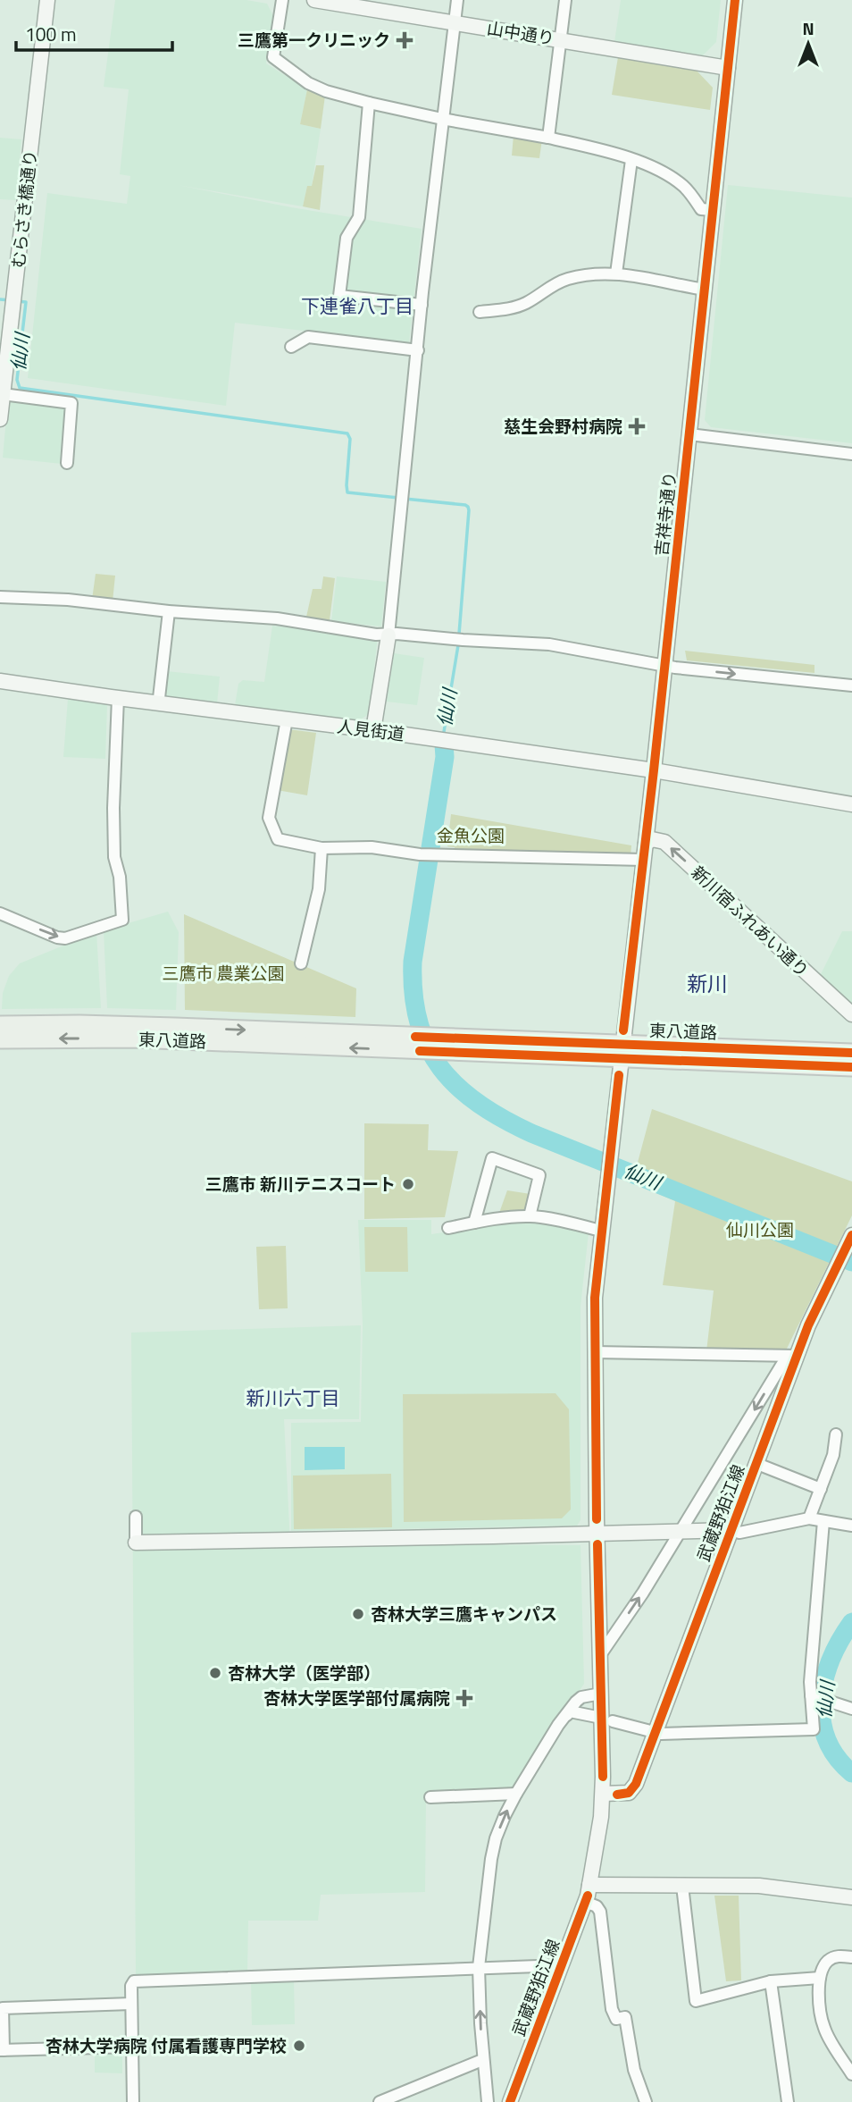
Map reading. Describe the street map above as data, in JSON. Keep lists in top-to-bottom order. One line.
{"streets":{"main road":["山中通り","むらさき橋通り","吉祥寺通り","人見街道","新川宿ふれあい通り","東八道路","武蔵野狛江線"]},"crossings":[["山中通り","吉祥寺通り"],["吉祥寺通り","人見街道"],["吉祥寺通り","新川宿ふれあい通り"],["吉祥寺通り","東八道路"],["吉祥寺通り","武蔵野狛江線"],["東八道路","武蔵野狛江線"]],"one_way":["新川宿ふれあい通り"],"districts":["下連雀八丁目","新川","新川六丁目"],"water":["仙川"],"parks":["金魚公園","三鷹市 農業公園","仙川公園"],"places":{"health":["三鷹第一クリニック","慈生会野村病院","杏林大学医学部付属病院"],"other":["三鷹市 新川テニスコート","杏林大学三鷹キャンパス","杏林大学（医学部）","杏林大学病院 付属看護専門学校"]},"scale_bar":"100 m","north":"top"}
